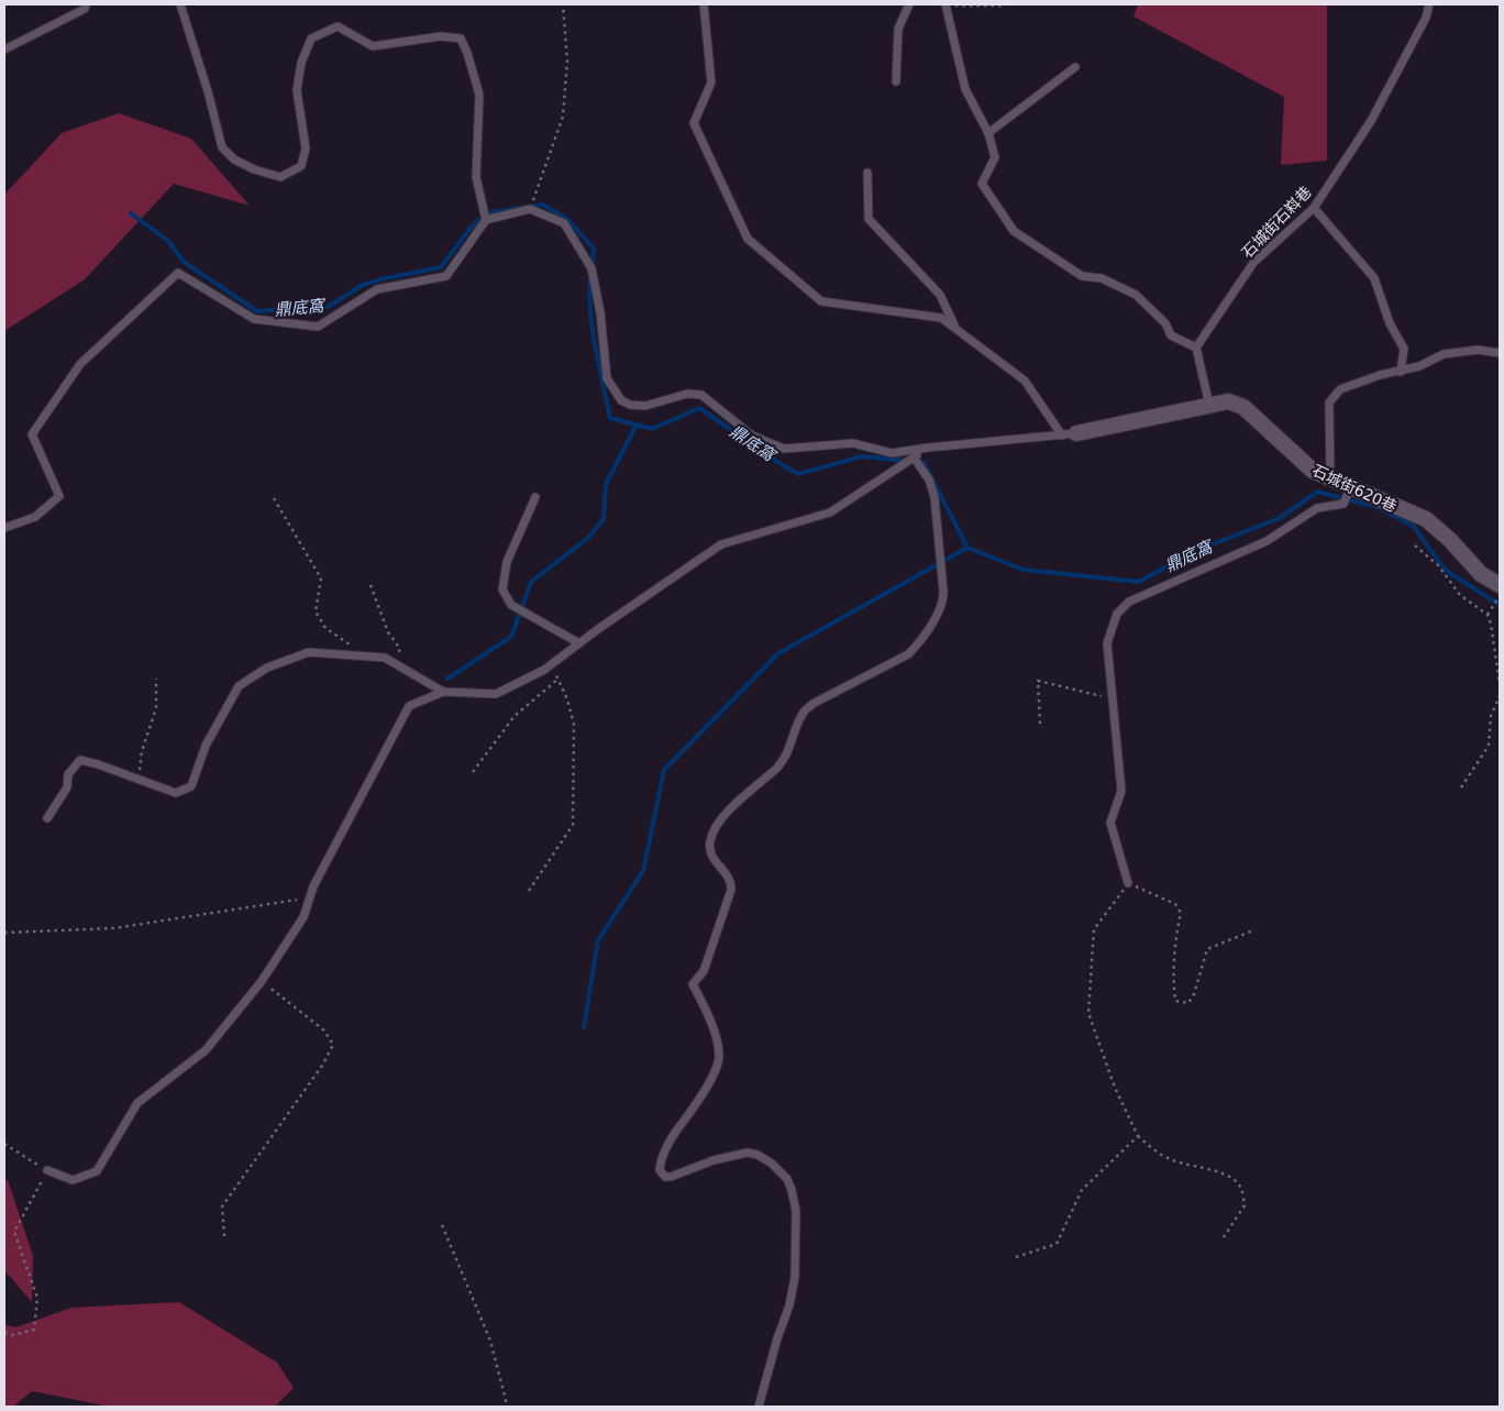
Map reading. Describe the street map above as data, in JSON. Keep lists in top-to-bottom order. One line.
{"streets":{"street":["石城街620巷"],"lane":["石城街石嵙巷"]},"water":["鼎底窩"]}
